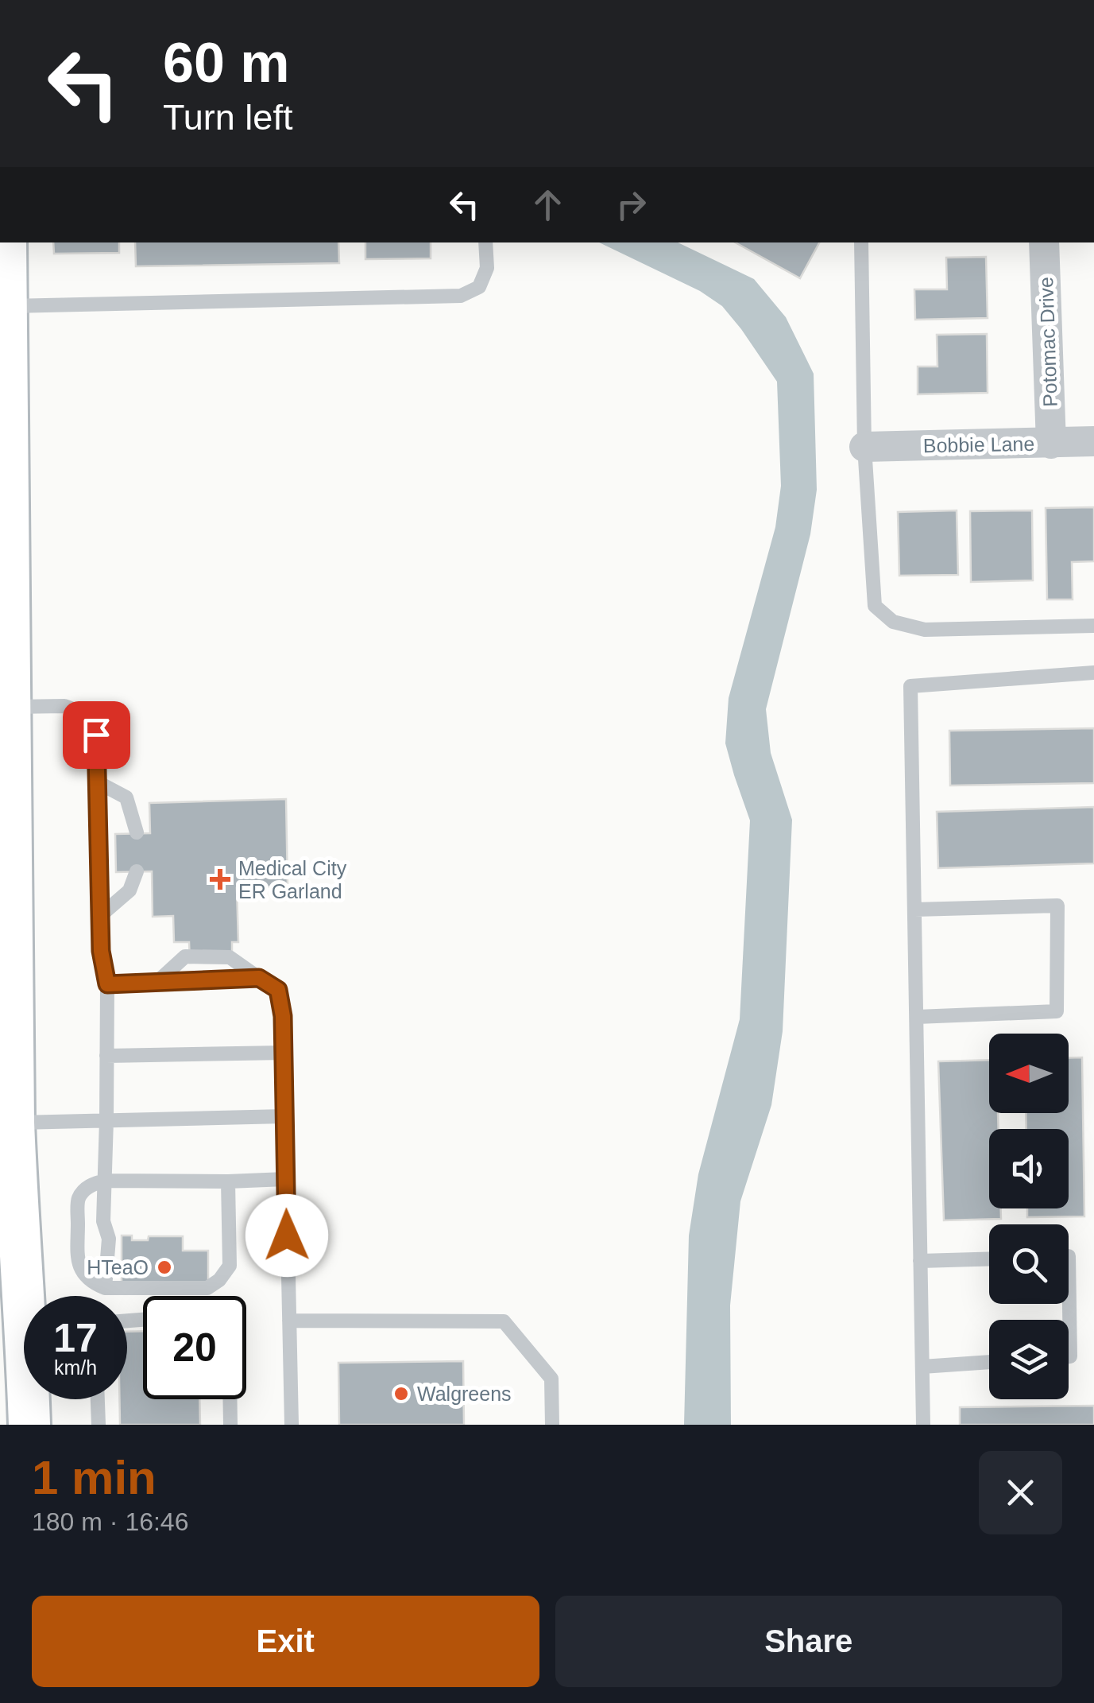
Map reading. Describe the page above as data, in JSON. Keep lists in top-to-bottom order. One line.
{"streets":{"street":["Potomac Drive","Bobbie Lane"]},"crossings":[["Potomac Drive","Bobbie Lane"]],"places":{"health":["Medical City ER Garland"],"other":["HTeaO","Walgreens"]},"north":"left","page":{"turn":["60 m","Turn left"],"speed":"17 km/h","limit":"20","heading":["1 min","180 m · 16:46"],"buttons":["Exit","Share"]}}
